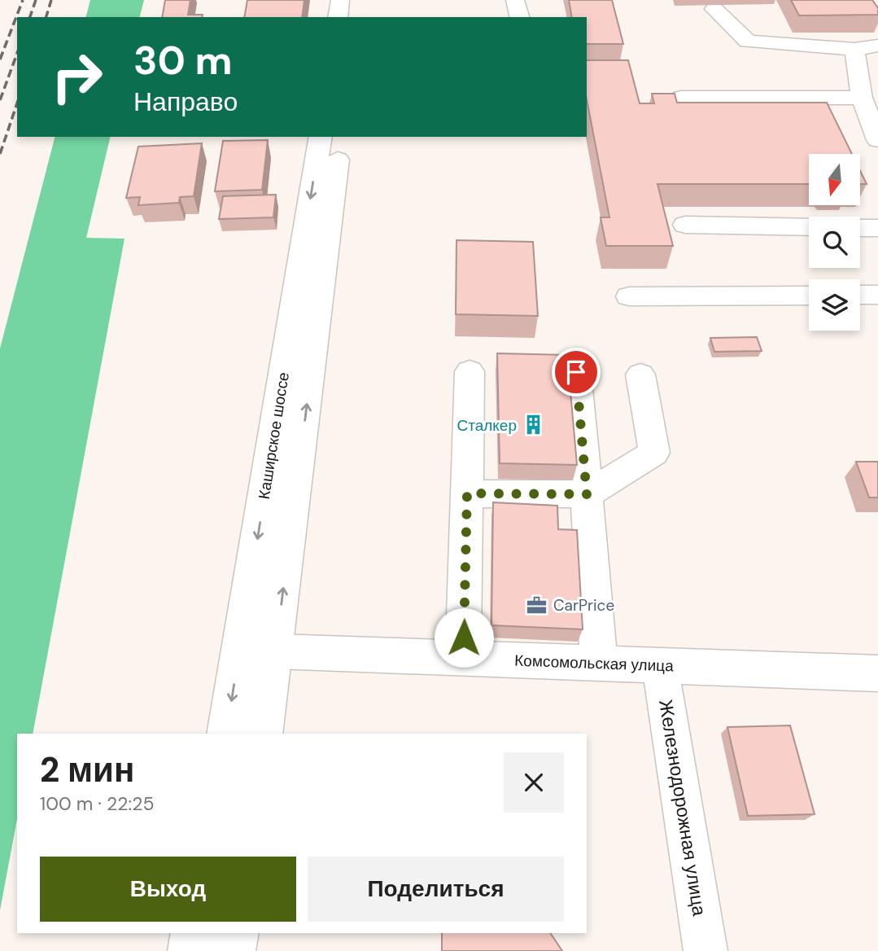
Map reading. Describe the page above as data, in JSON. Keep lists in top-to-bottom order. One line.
{"streets":{"main road":["Каширское шоссе","Комсомольская улица","Железнодорожная улица"]},"crossings":[["Каширское шоссе","Комсомольская улица"],["Комсомольская улица","Железнодорожная улица"]],"places":{"building":["Сталкер"],"office":["CarPrice"]},"north":"bottom","page":{"turn":["30 m","Направо"],"heading":["2 мин","100 m · 22:25"],"buttons":["Выход","Поделиться"]}}
